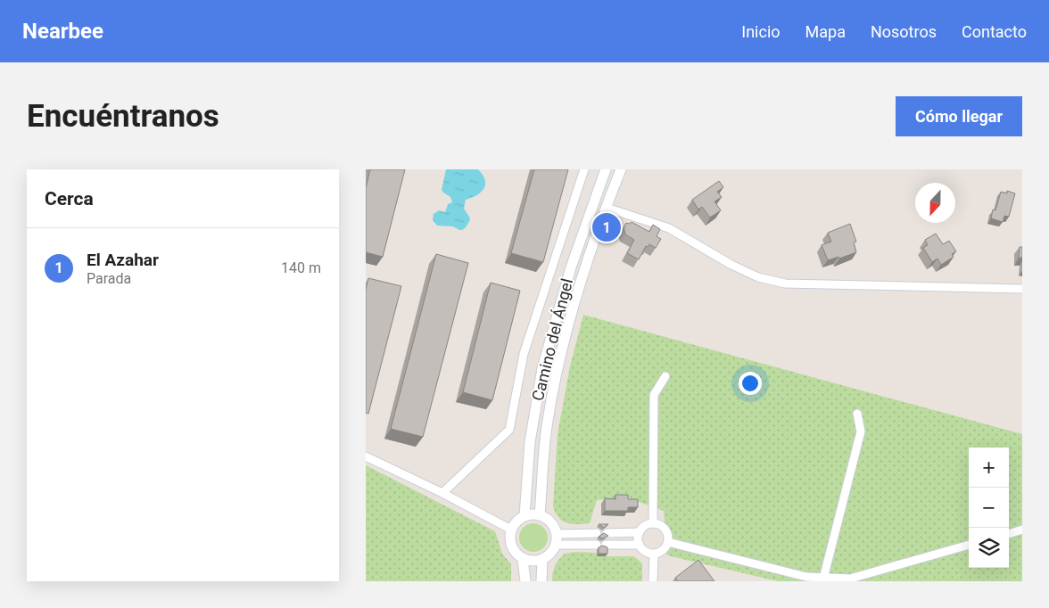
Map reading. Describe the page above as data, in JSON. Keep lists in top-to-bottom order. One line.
{"streets":{"street":["Camino del Ángel"]},"north":"bottom","page":{"header":"Nearbee","nav":["Inicio","Mapa","Nosotros","Contacto"],"buttons":"Cómo llegar","title":"Encuéntranos","heading":"Cerca","pins":"1","list":[{"mark":"1","name":"El Azahar","note":"Parada","value":"140 m"}],"map_buttons":["+","−"]}}
